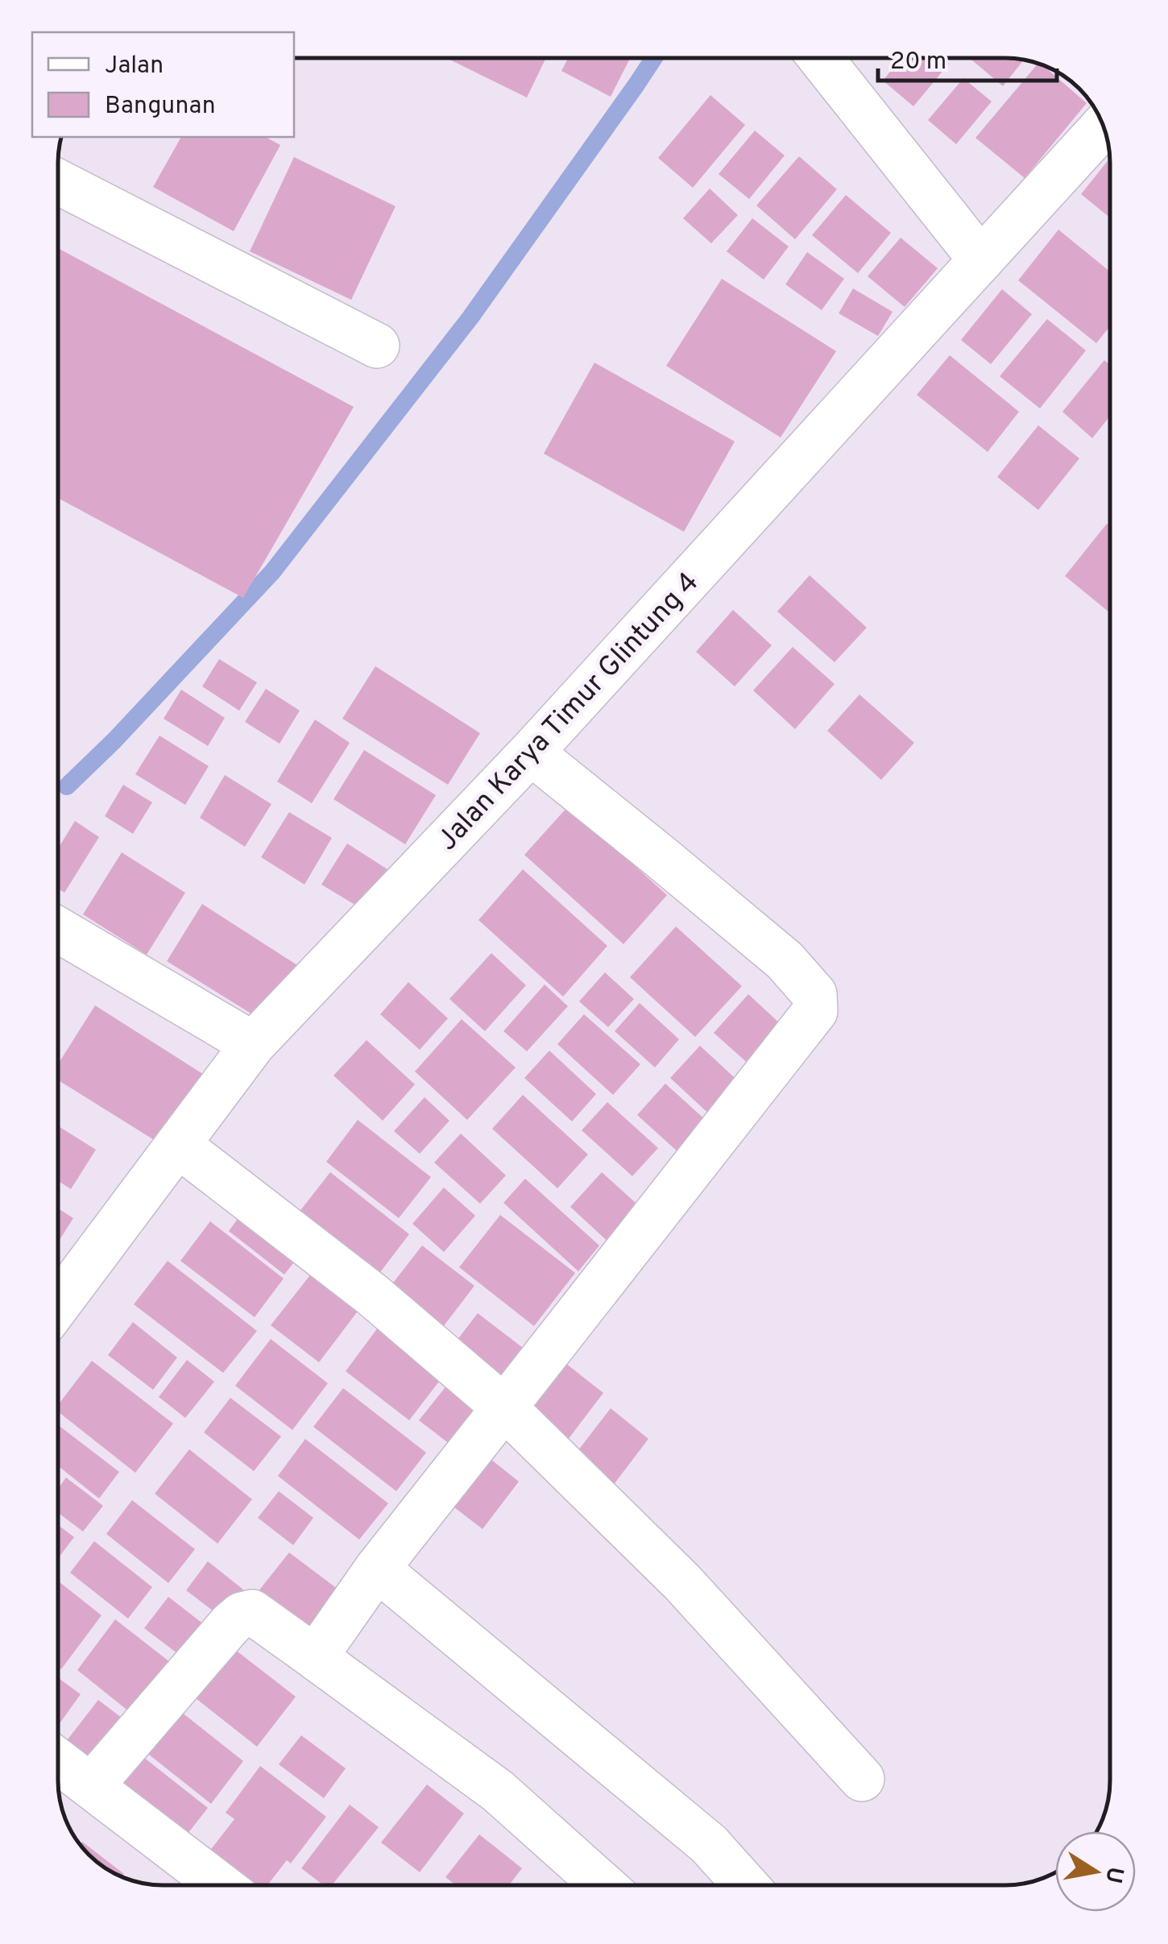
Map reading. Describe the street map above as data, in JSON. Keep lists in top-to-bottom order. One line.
{"streets":{"street":["Jalan Karya Timur Glintung 4"]},"legend":["Jalan","Bangunan"],"scale_bar":"20 m","north":"right"}
